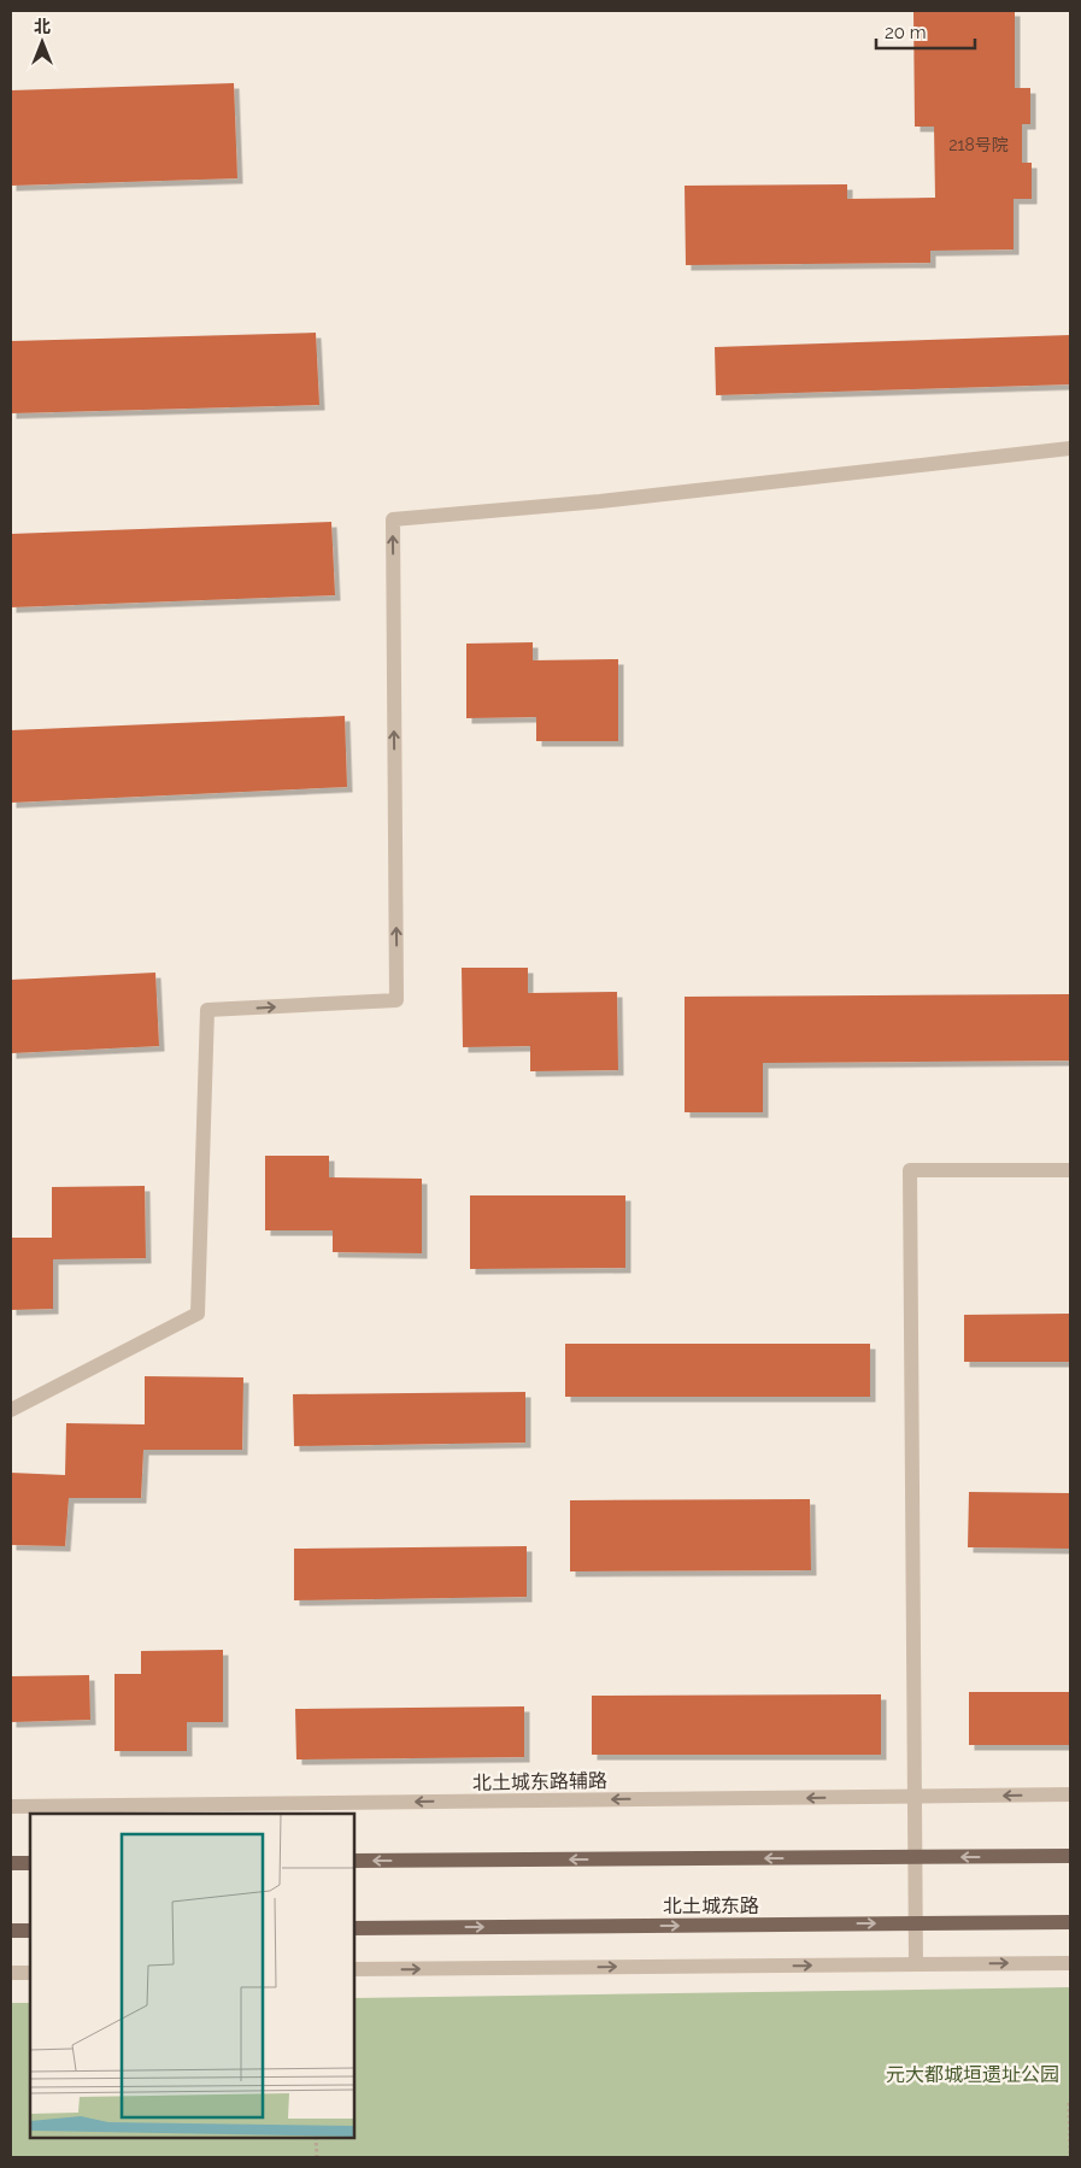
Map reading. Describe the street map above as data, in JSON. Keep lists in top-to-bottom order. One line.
{"streets":{"main road":["北土城东路"],"street":["北土城东路辅路"]},"one_way":["北土城东路辅路"],"parks":["元大都城垣遗址公园"],"house_numbers":["218号院"],"scale_bar":"20 m","north":"top"}
